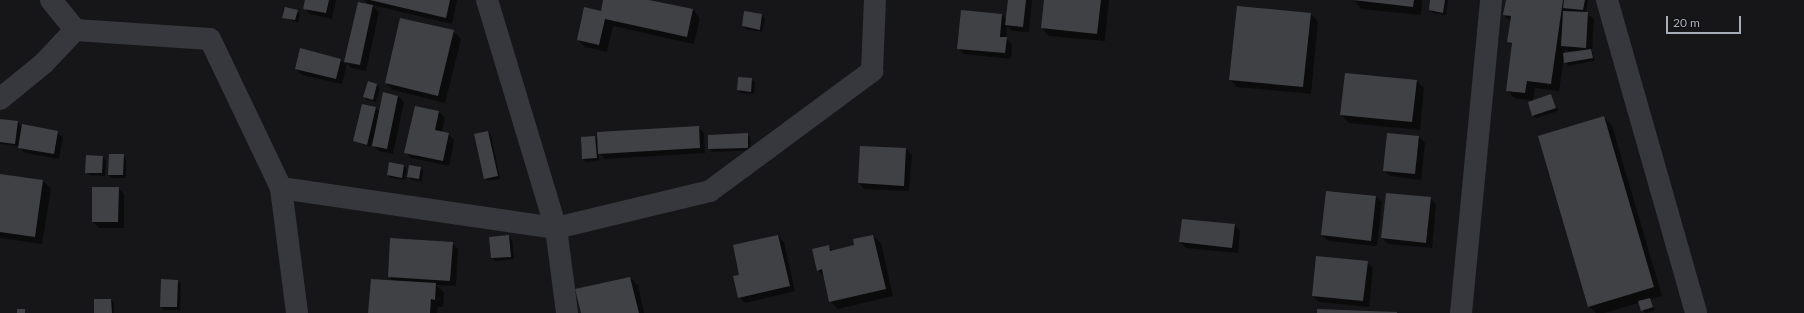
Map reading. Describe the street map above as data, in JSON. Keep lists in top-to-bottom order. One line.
{"scale_bar":"20 m"}
